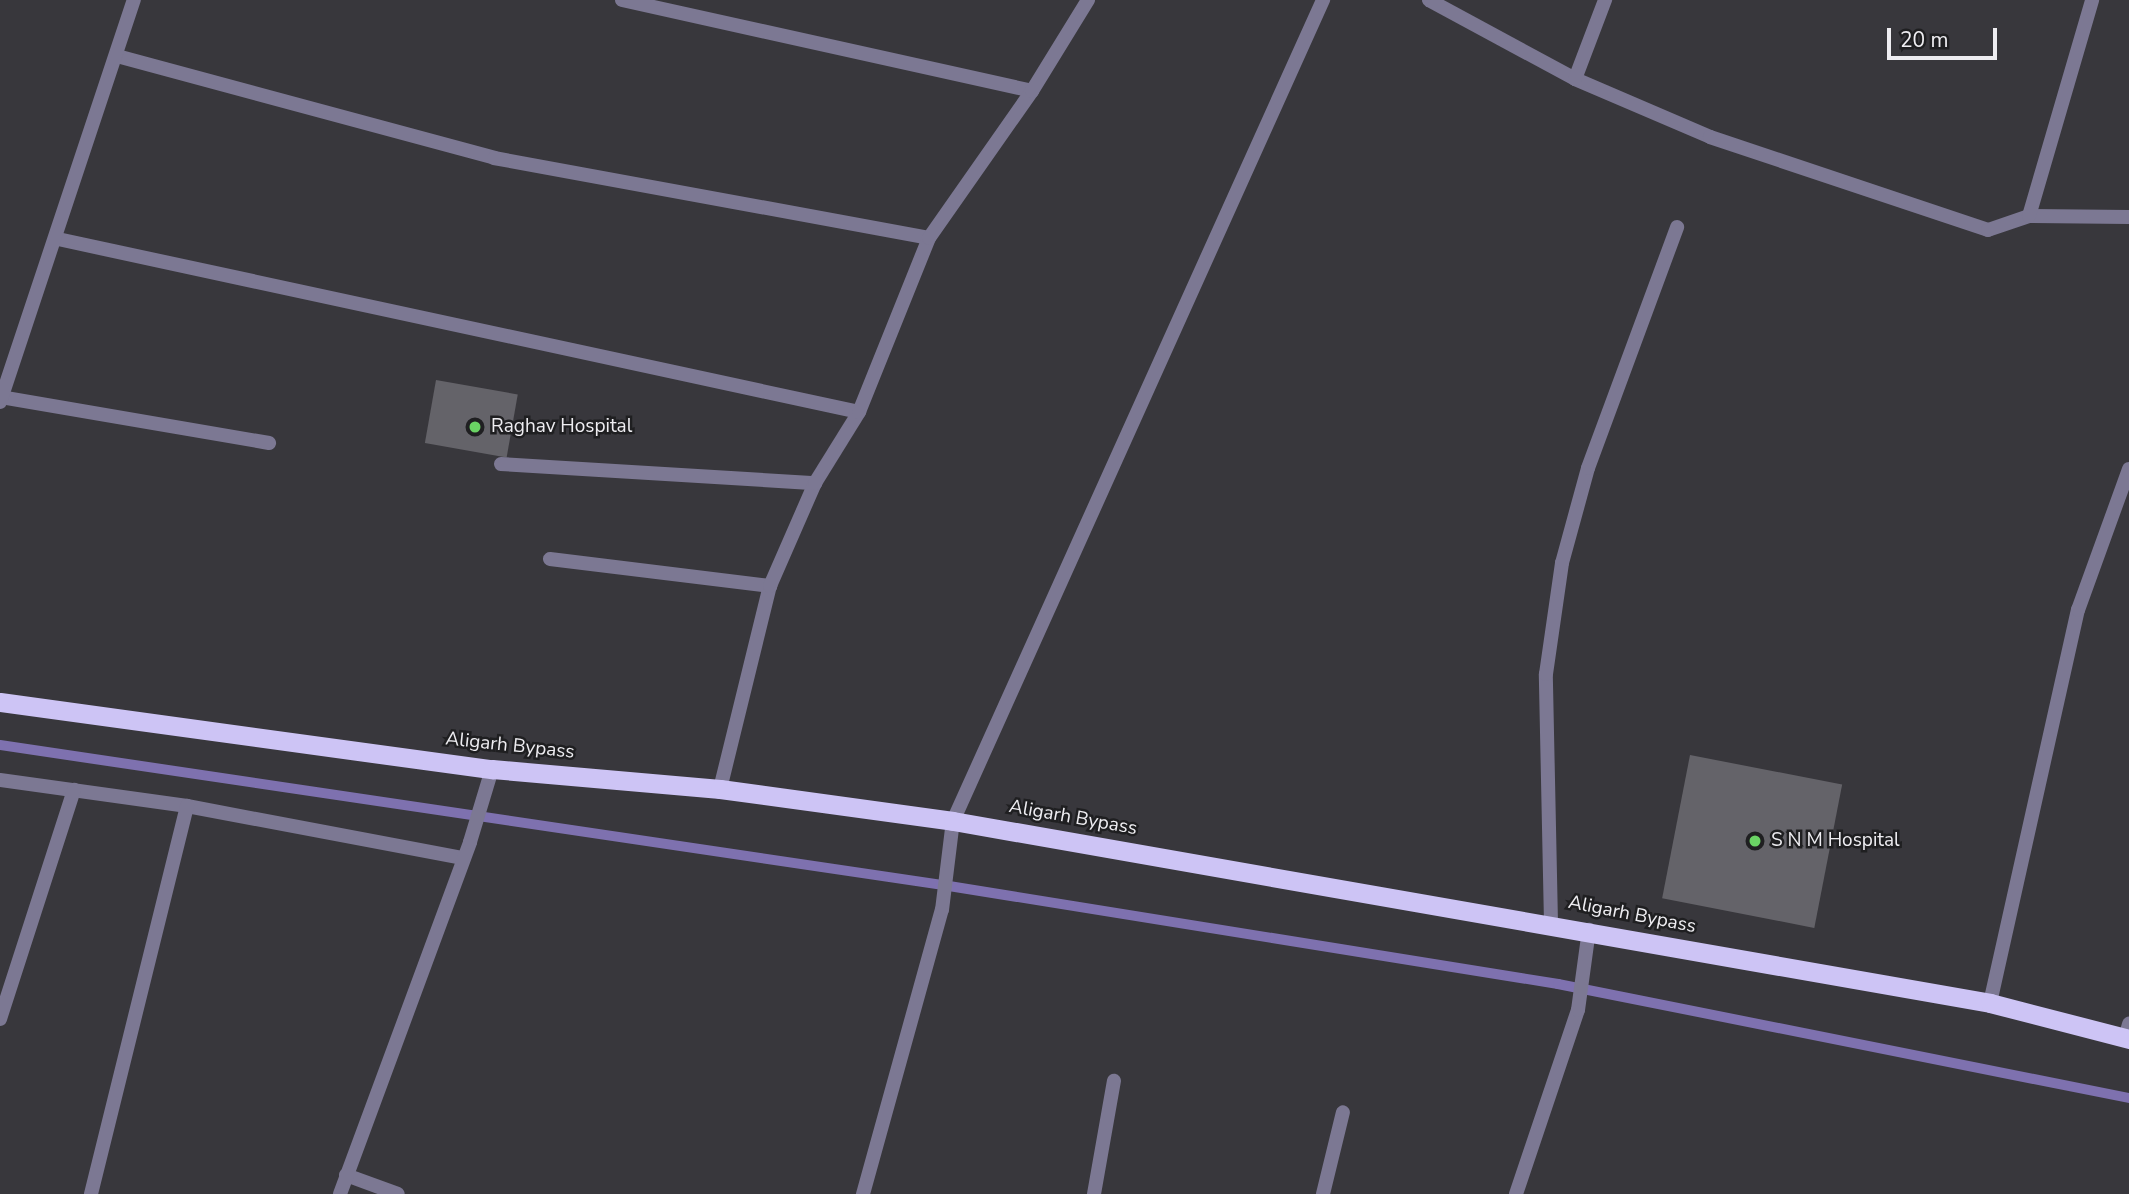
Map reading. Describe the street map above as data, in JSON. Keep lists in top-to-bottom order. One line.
{"streets":{"highway":["Aligarh Bypass"]},"places":["Raghav Hospital","S N M Hospital"],"scale_bar":"20 m"}
